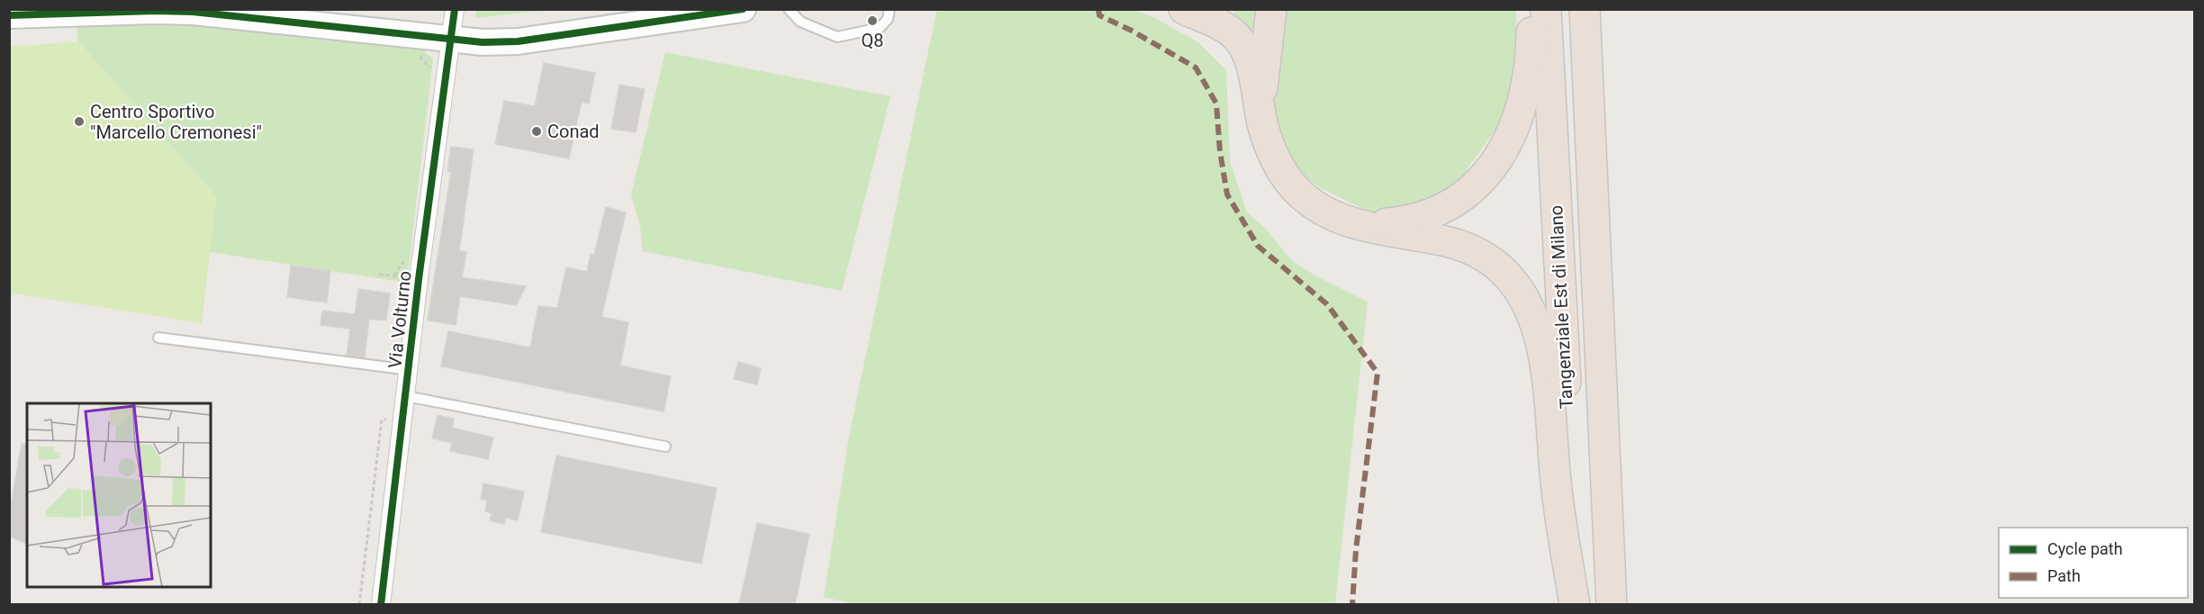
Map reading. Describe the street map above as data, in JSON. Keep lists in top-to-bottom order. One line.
{"streets":{"highway":["Tangenziale Est di Milano"],"street":["Via Volturno"]},"places":["Q8","Centro Sportivo \"Marcello Cremonesi\"","Conad"],"legend":["Cycle path","Path"]}
